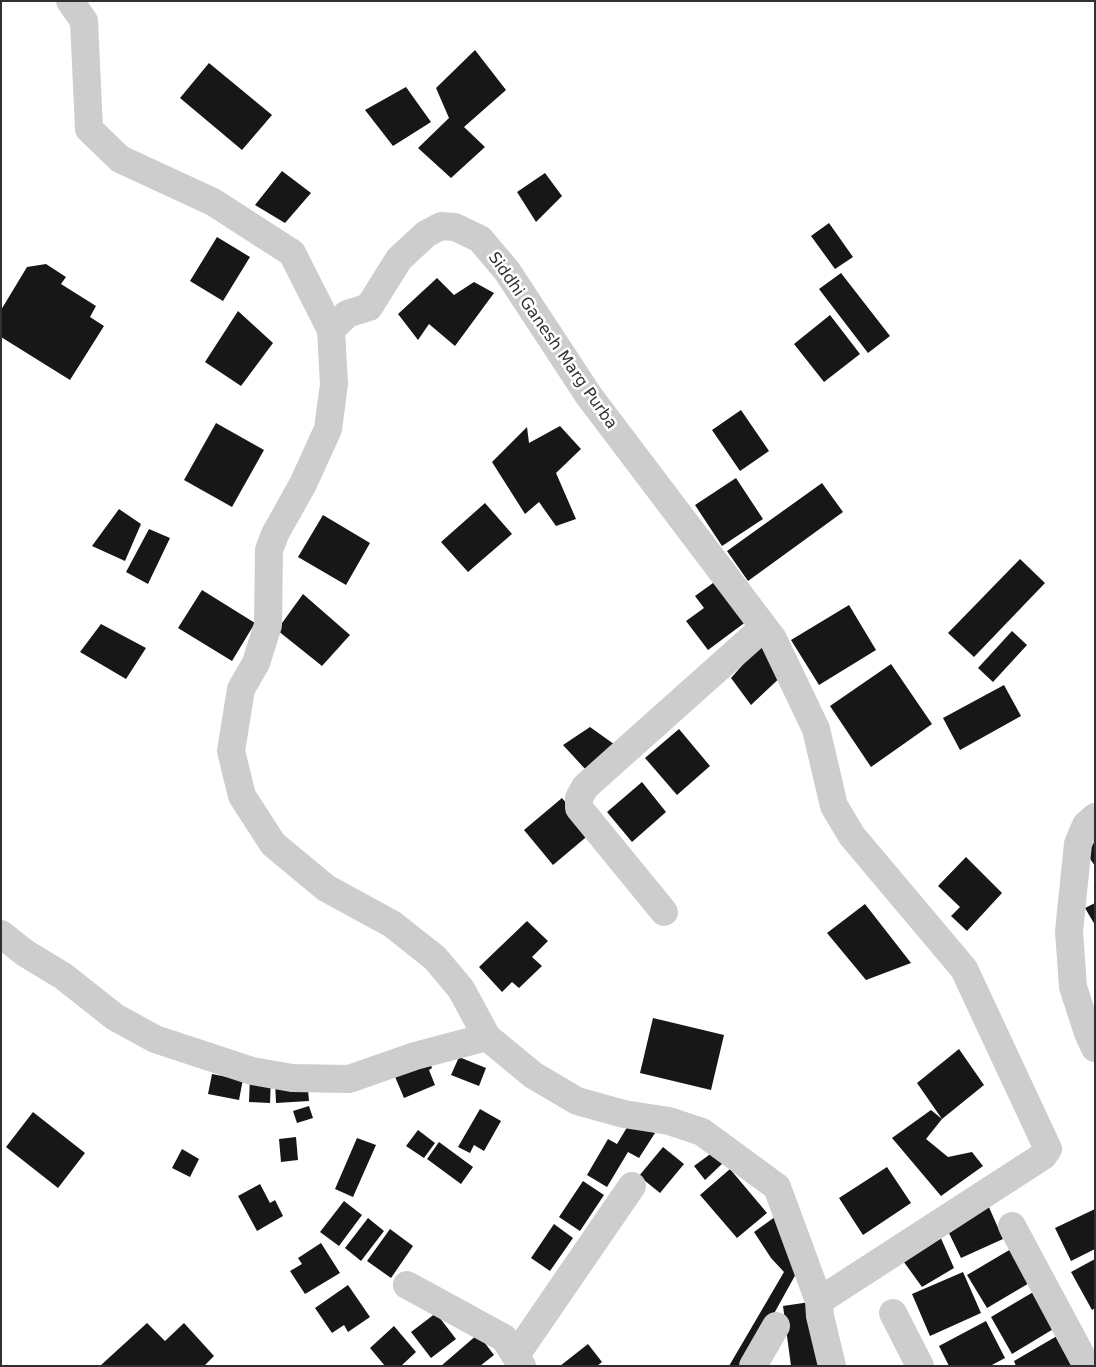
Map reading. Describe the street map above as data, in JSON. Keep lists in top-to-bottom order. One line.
{"streets":{"street":["Siddhi Ganesh Marg Purba"]}}
